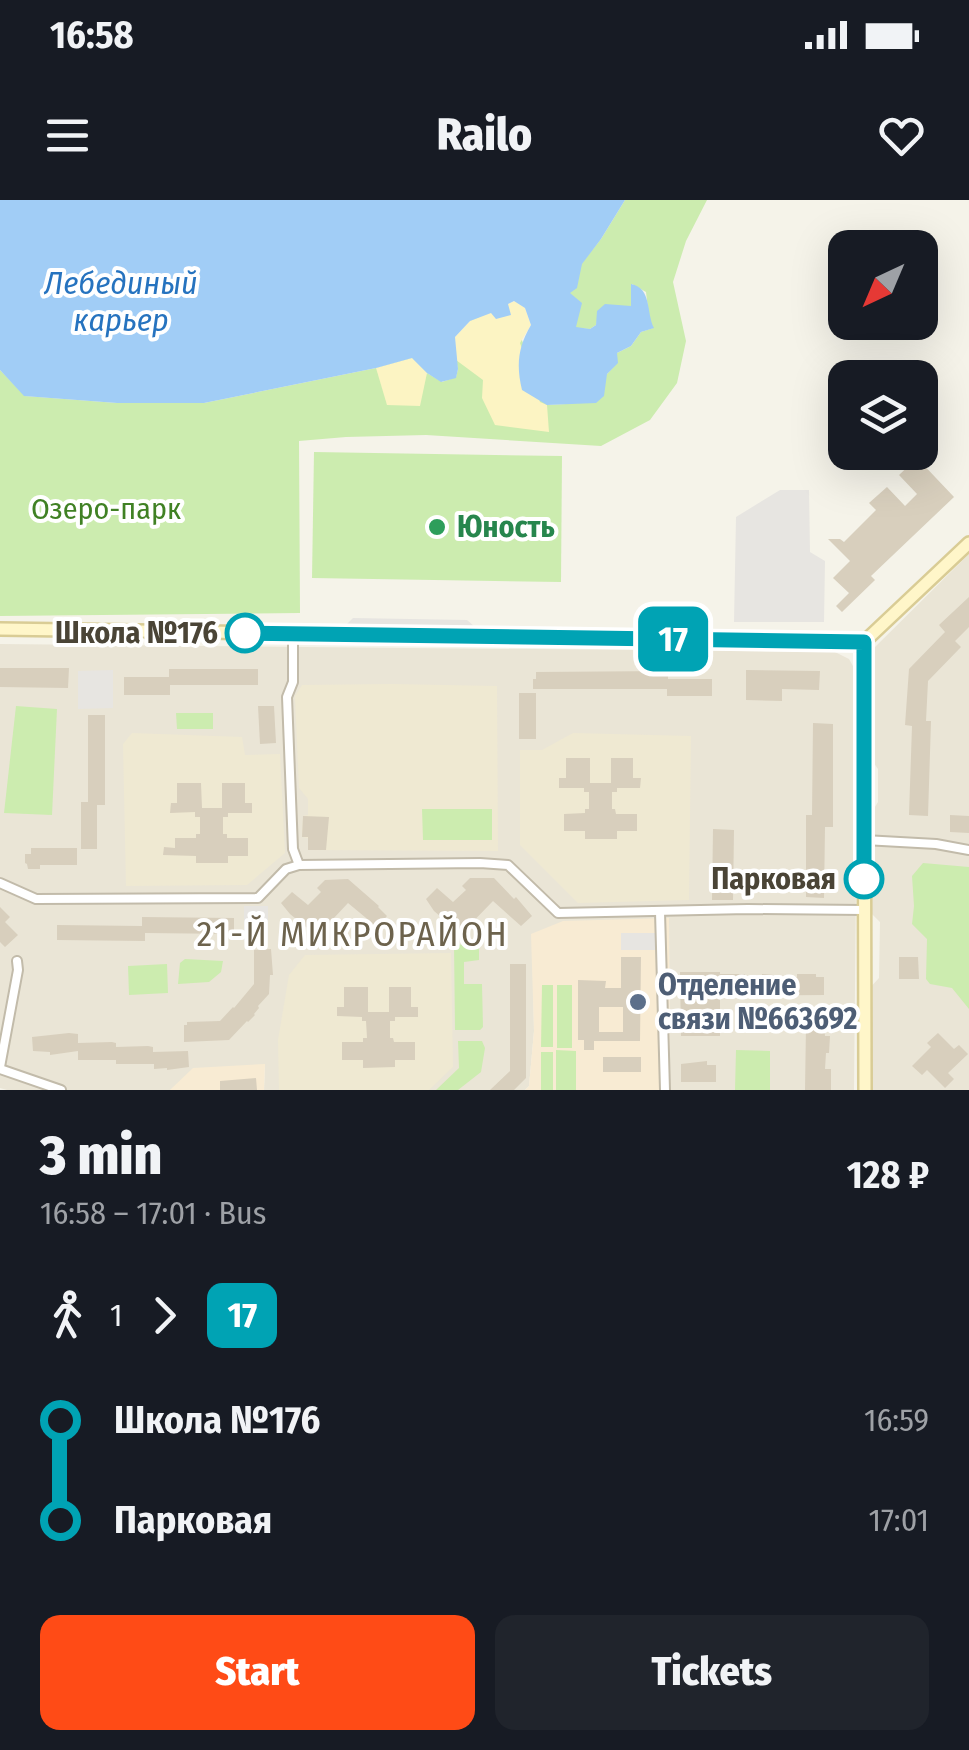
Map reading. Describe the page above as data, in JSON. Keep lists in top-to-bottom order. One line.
{"districts":["21-Й МИКРОРАЙОН"],"water":["Лебединый карьер"],"parks":["Озеро-парк"],"places":["Юность","Школа №176","Парковая","Отделение связи №663692"],"lines":["bus line 17"],"north":"bottom left","page":{"status":"16:58","header":"Railo","on_map":"17","heading":["3 min","16:58 – 17:01 · Bus","128 ₽"],"legs":["1","17"],"list":[{"name":"Школа №176","value":"16:59"},{"name":"Парковая","value":"17:01"}],"buttons":["Start","Tickets"]}}
